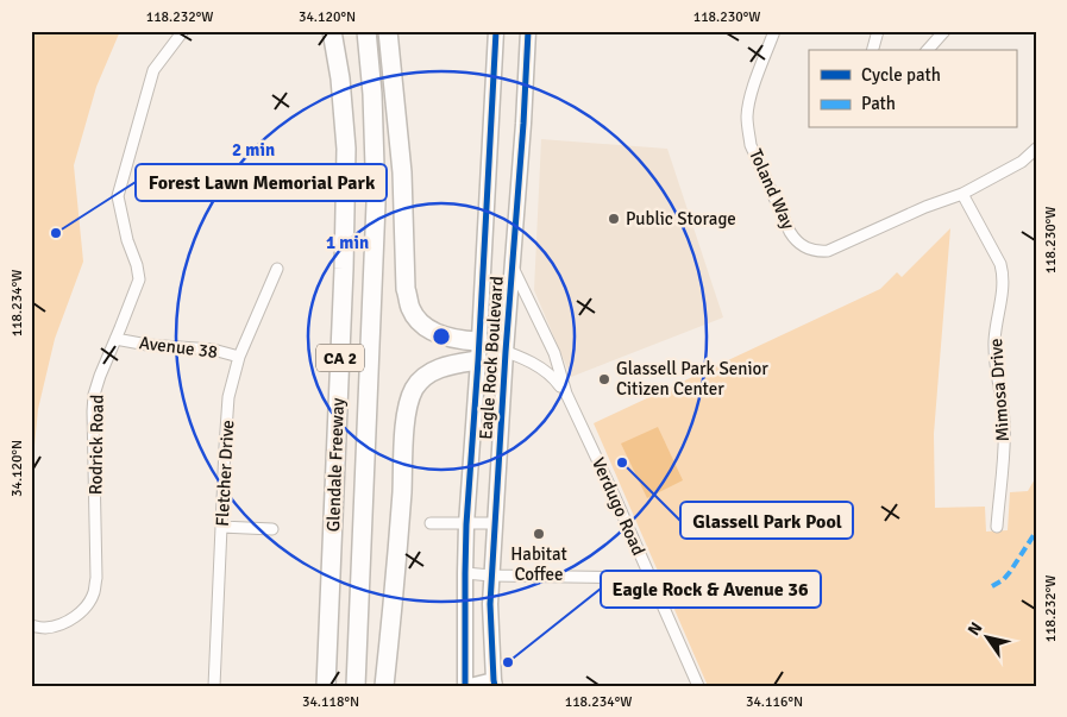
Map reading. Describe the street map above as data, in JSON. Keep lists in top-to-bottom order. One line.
{"streets":{"highway":["CA 2","Glendale Freeway"],"main road":["Eagle Rock Boulevard"],"street":["Toland Way","Avenue 38","Mimosa Drive","Rodrick Road","Fletcher Drive","Verdugo Road"]},"crossings":[["Toland Way","Mimosa Drive"],["Avenue 38","Rodrick Road"],["Avenue 38","Fletcher Drive"],["Eagle Rock Boulevard","Verdugo Road"]],"places":["Public Storage","Forest Lawn Memorial Park","Glassell Park Senior Citizen Center","Glassell Park Pool","Habitat Coffee","Eagle Rock & Avenue 36"],"legend":["Cycle path","Path"],"north":"top left","coordinates":["118.232°W","34.120°N","118.230°W","118.234°W","34.118°N","34.116°N"],"rings":["2 min","1 min"]}
